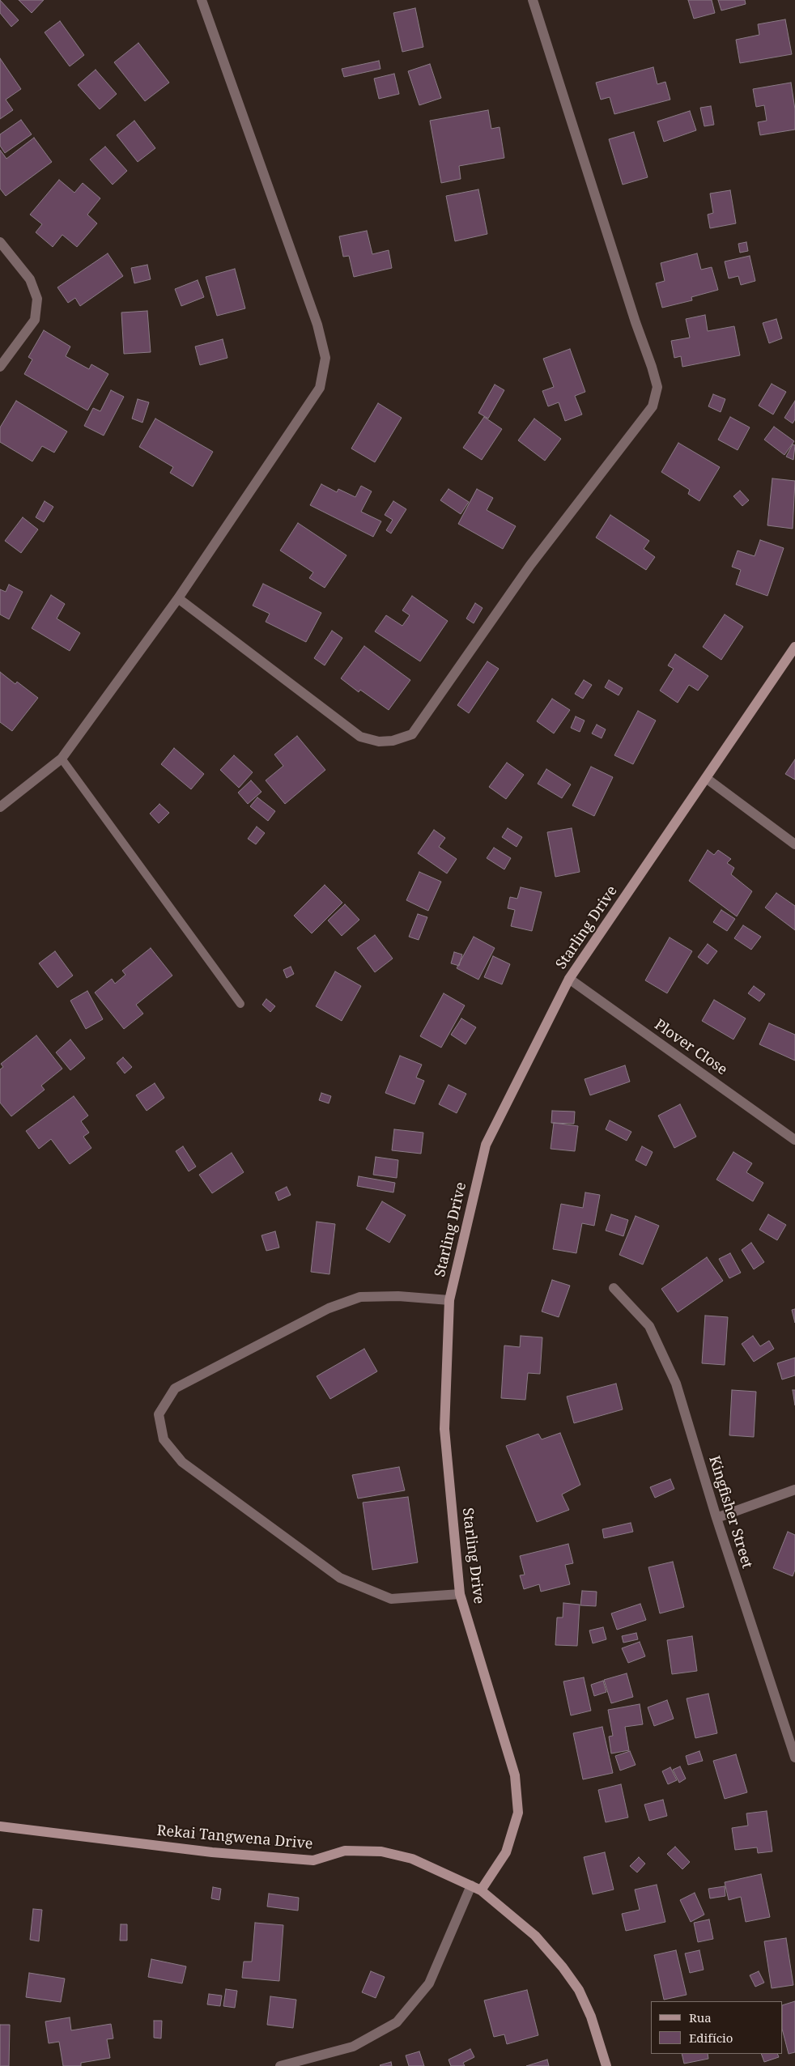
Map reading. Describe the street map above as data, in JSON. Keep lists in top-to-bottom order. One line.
{"streets":{"street":["Starling Drive","Plover Close","Kingfisher Street","Rekai Tangwena Drive"]},"crossings":[["Starling Drive","Plover Close"],["Starling Drive","Rekai Tangwena Drive"]],"legend":["Rua","Edifício"]}
